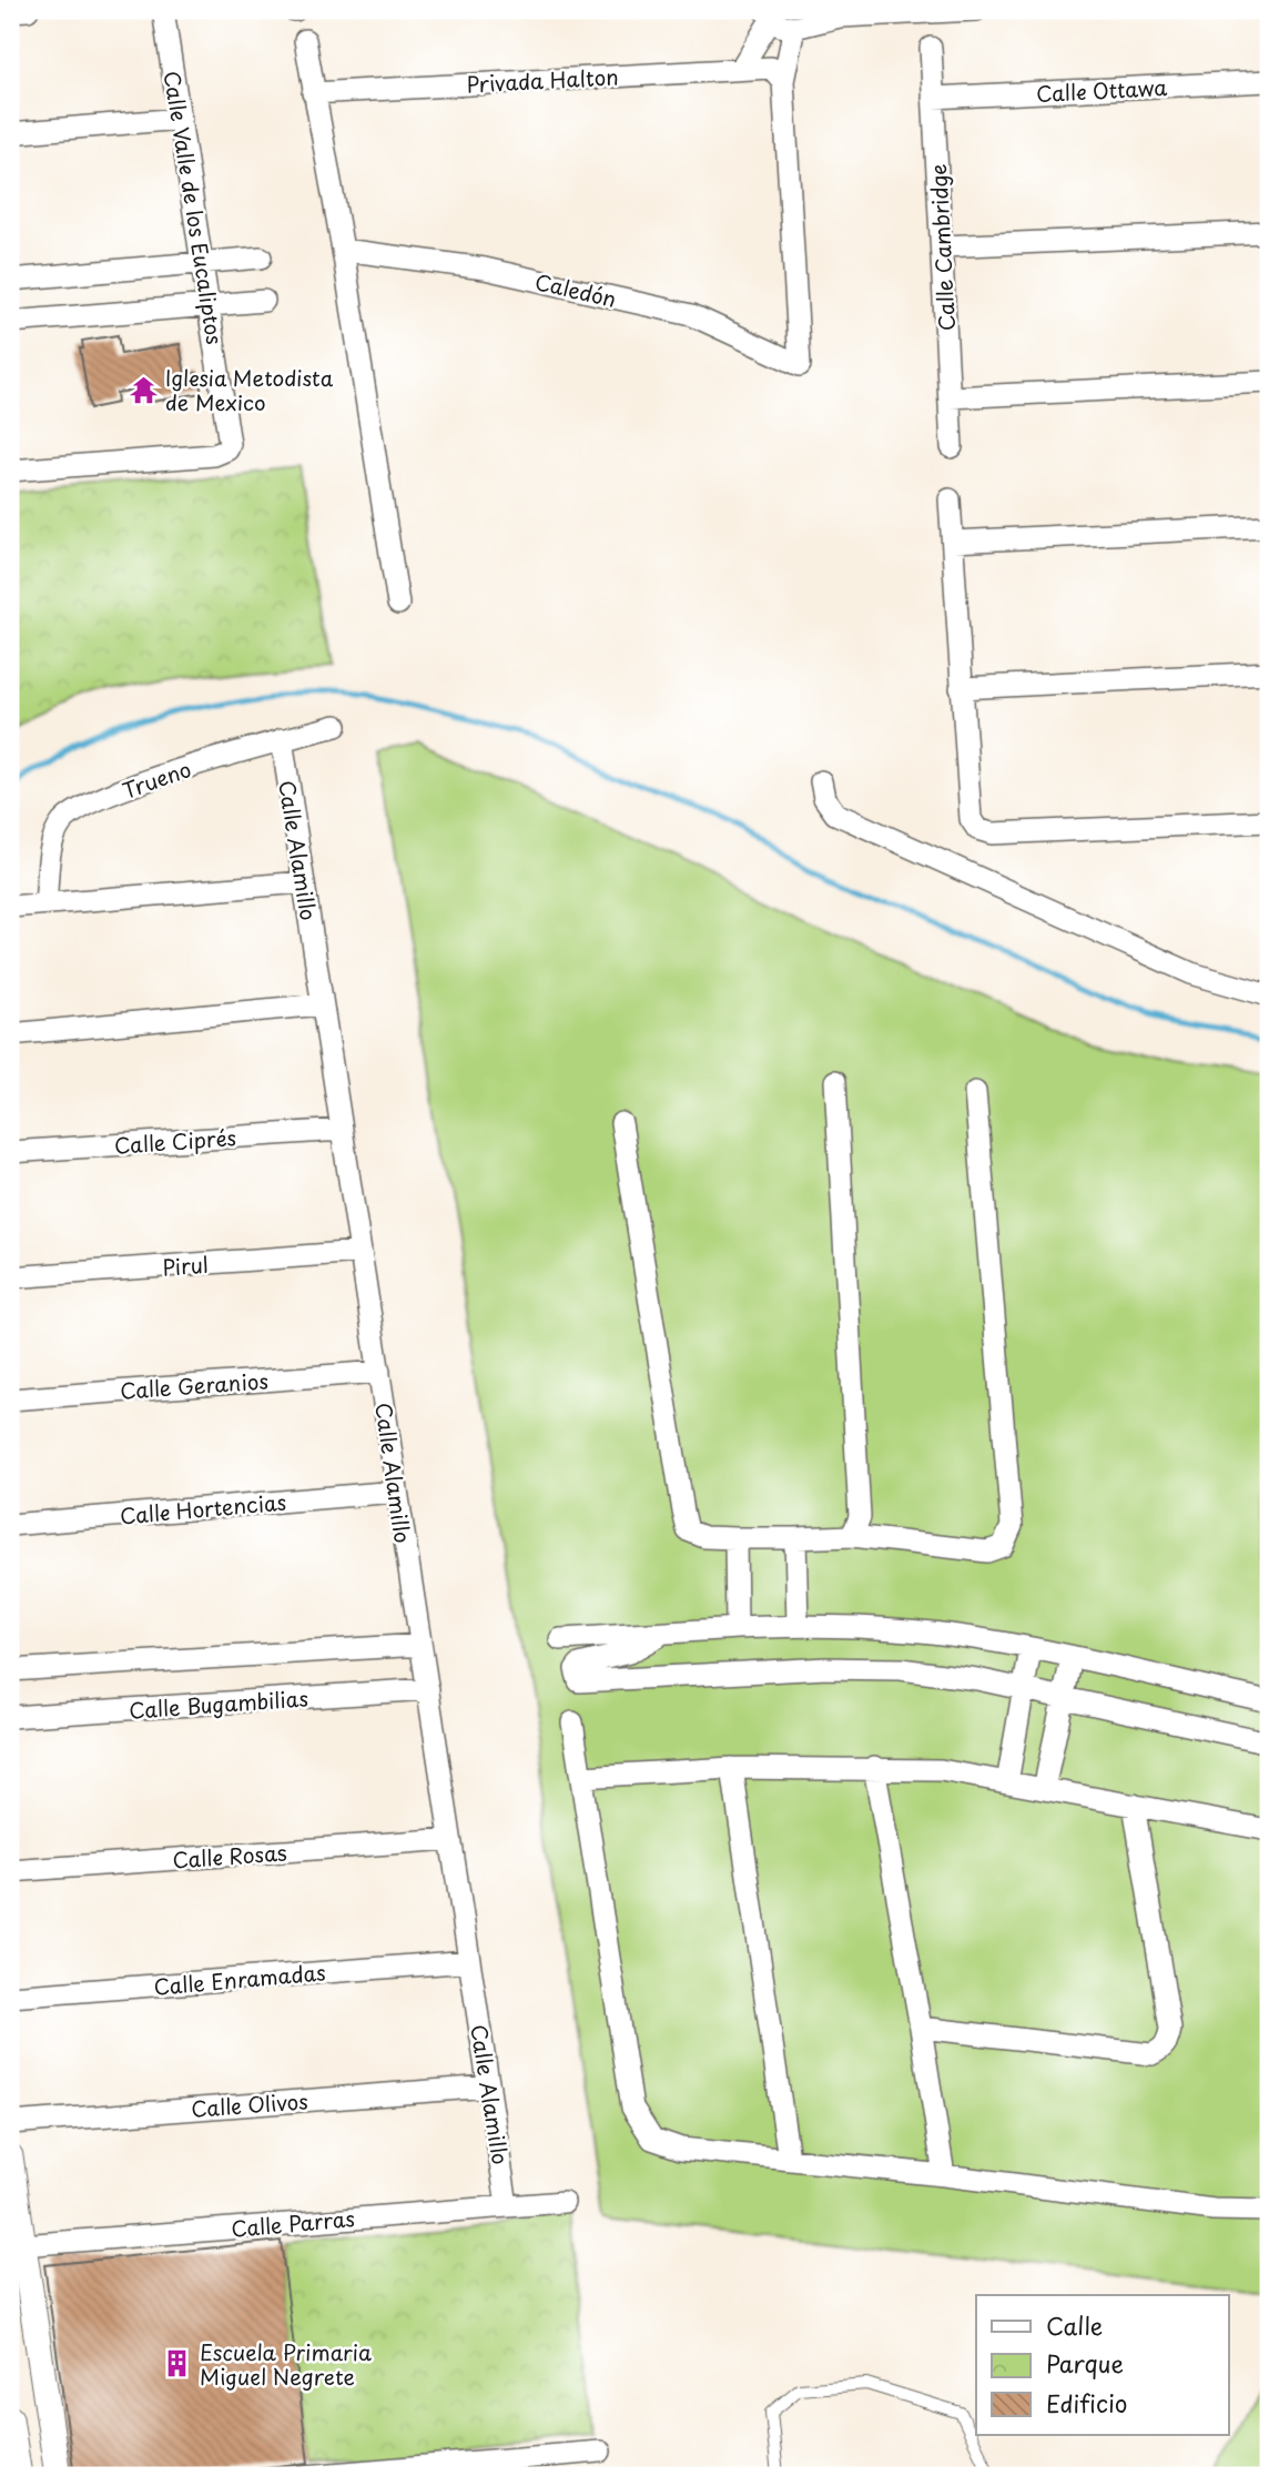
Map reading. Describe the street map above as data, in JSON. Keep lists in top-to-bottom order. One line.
{"streets":{"street":["Privada Halton","Calle Ottawa","Calle Valle de los Eucaliptos","Calle Cambridge","Caledón","Trueno","Calle Alamillo","Calle Ciprés","Pirul","Calle Geranios","Calle Hortencias","Calle Bugambilias","Calle Rosas","Calle Enramadas","Calle Olivos","Calle Parras"]},"crossings":[["Privada Halton","Caledón"],["Calle Ottawa","Calle Cambridge"],["Trueno","Calle Alamillo"],["Calle Alamillo","Calle Ciprés"],["Calle Alamillo","Pirul"],["Calle Alamillo","Calle Geranios"],["Calle Alamillo","Calle Hortencias"],["Calle Alamillo","Calle Bugambilias"],["Calle Alamillo","Calle Rosas"],["Calle Alamillo","Calle Enramadas"],["Calle Alamillo","Calle Olivos"],["Calle Alamillo","Calle Parras"]],"places":{"temple":["Iglesia Metodista de Mexico"],"building":["Escuela Primaria Miguel Negrete"]},"legend":["Calle","Parque","Edificio"]}
